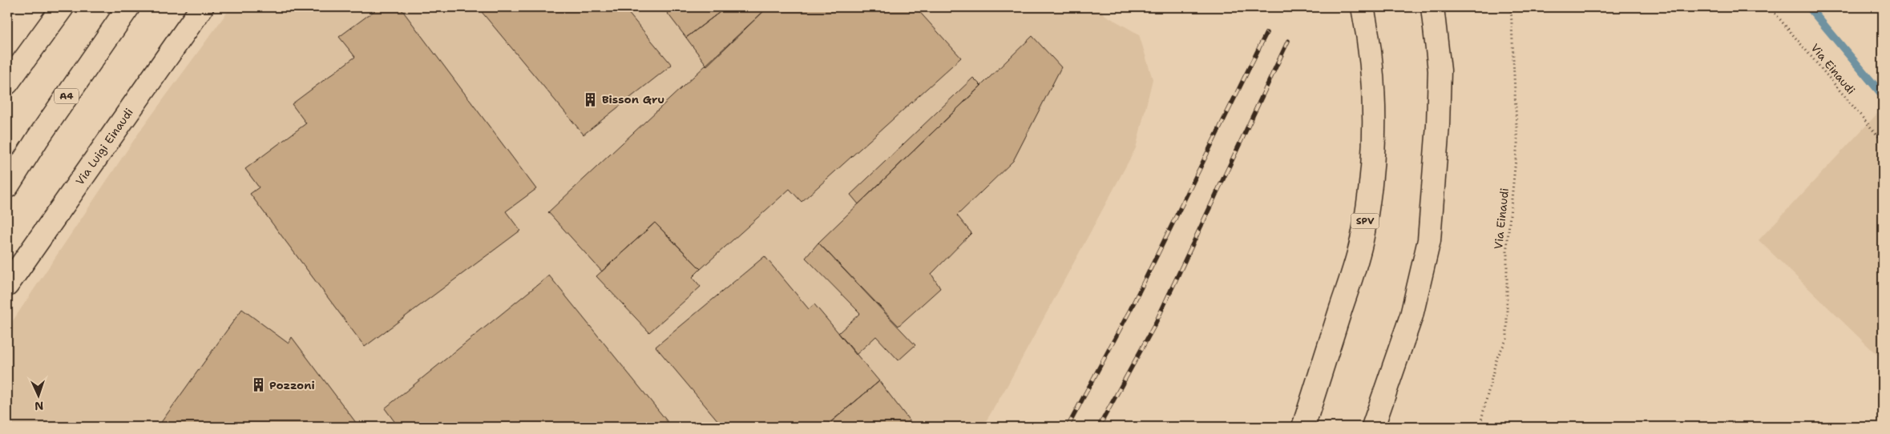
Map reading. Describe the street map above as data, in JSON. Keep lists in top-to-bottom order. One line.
{"streets":{"main road":["A4","Via Luigi Einaudi","SPV"],"path":["Via Einaudi"]},"places":{"building":["Bisson Gru","Pozzoni"]},"north":"bottom"}
